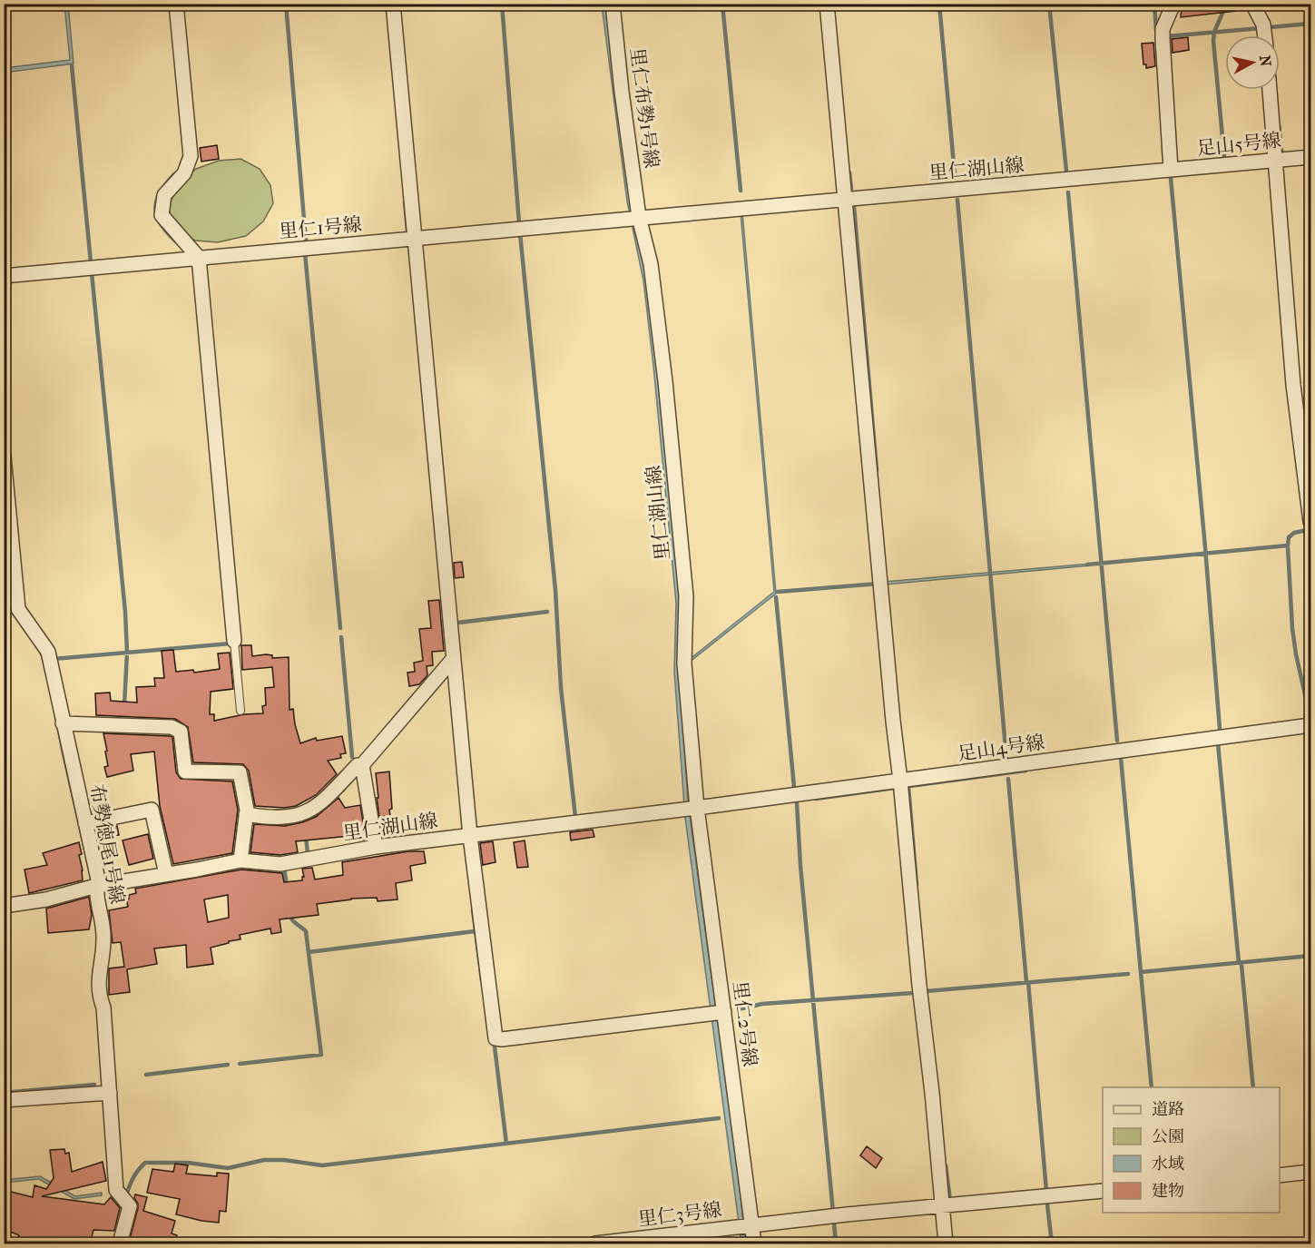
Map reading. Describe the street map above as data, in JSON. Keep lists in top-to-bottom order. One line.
{"streets":{"street":["里仁布勢1号線","足山5号線","里仁湖山線","里仁1号線","足山4号線","布勢徳尾1号線","里仁2号線","里仁3号線"]},"crossings":[["里仁布勢1号線","里仁湖山線"],["里仁布勢1号線","里仁1号線"],["足山5号線","里仁湖山線"],["里仁湖山線","里仁1号線"],["里仁湖山線","足山4号線"],["里仁湖山線","布勢徳尾1号線"],["里仁湖山線","里仁2号線"],["足山4号線","里仁2号線"],["里仁2号線","里仁3号線"]],"legend":["道路","公園","水域","建物"],"north":"right"}
